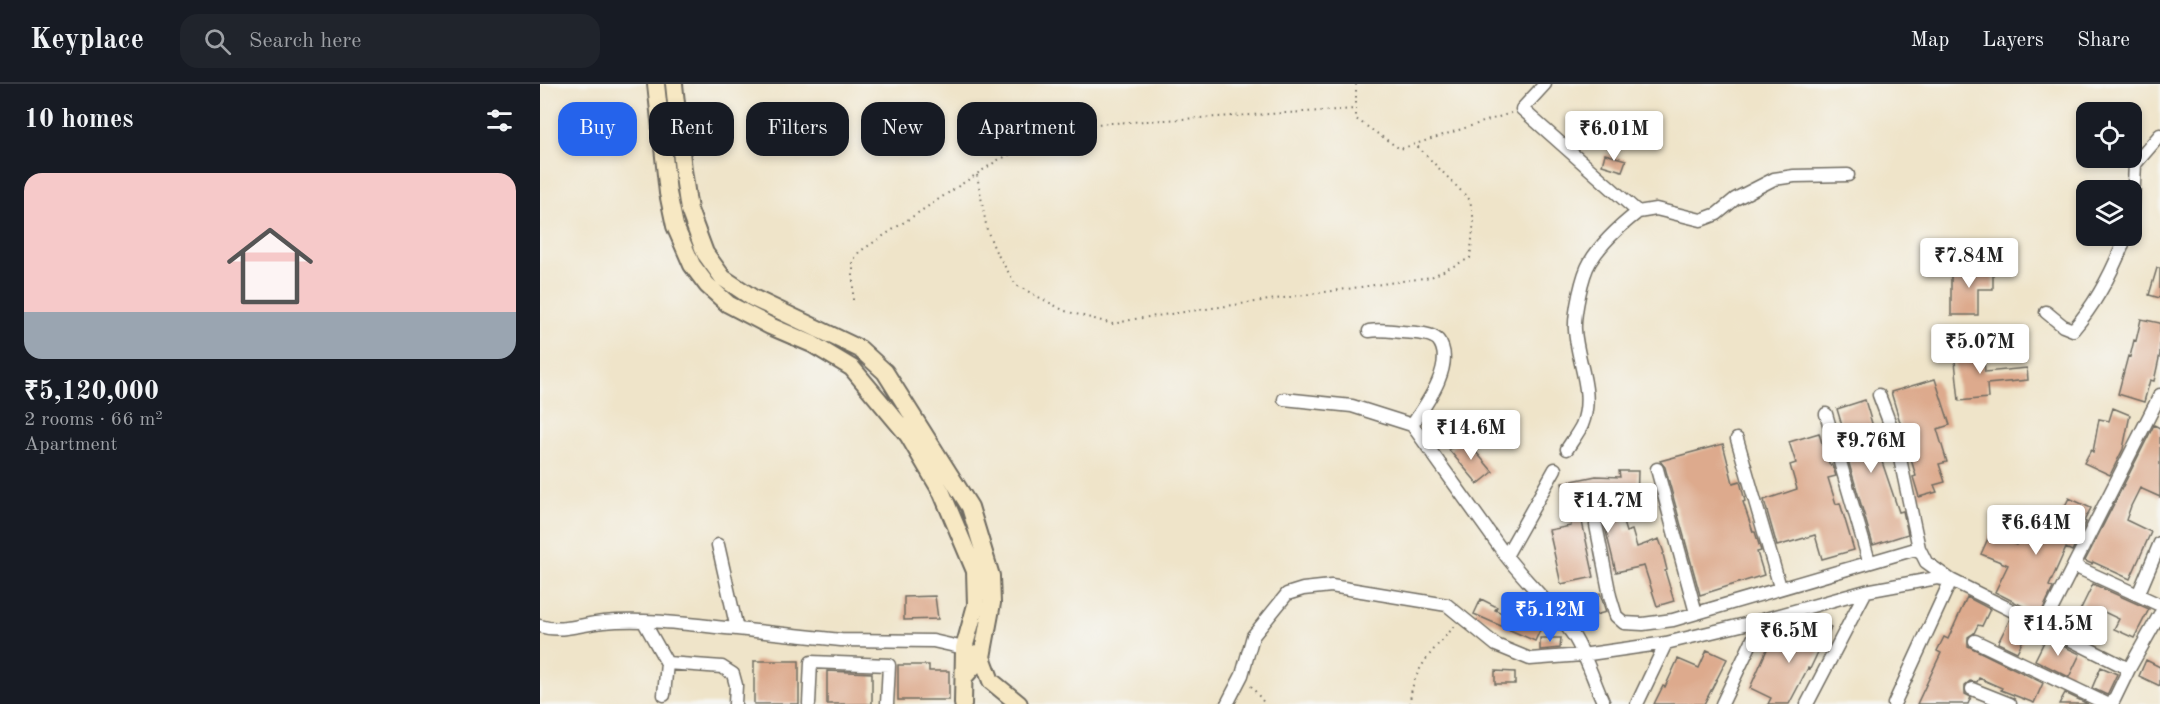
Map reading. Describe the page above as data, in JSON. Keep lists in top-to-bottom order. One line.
{"page":{"header":"Keyplace","search":"Search here","nav":["Map","Layers","Share"],"heading":"10 homes","chip":["Buy","Rent","Filters","New","Apartment"],"price":["₹6.01M","₹7.84M","₹5.07M","₹14.6M","₹9.76M","₹14.7M","₹6.64M","₹5.12M","₹14.5M","₹6.5M"],"list":[{"name":"₹5,120,000","note":"2 rooms · 66 m² · Apartment"}]}}
